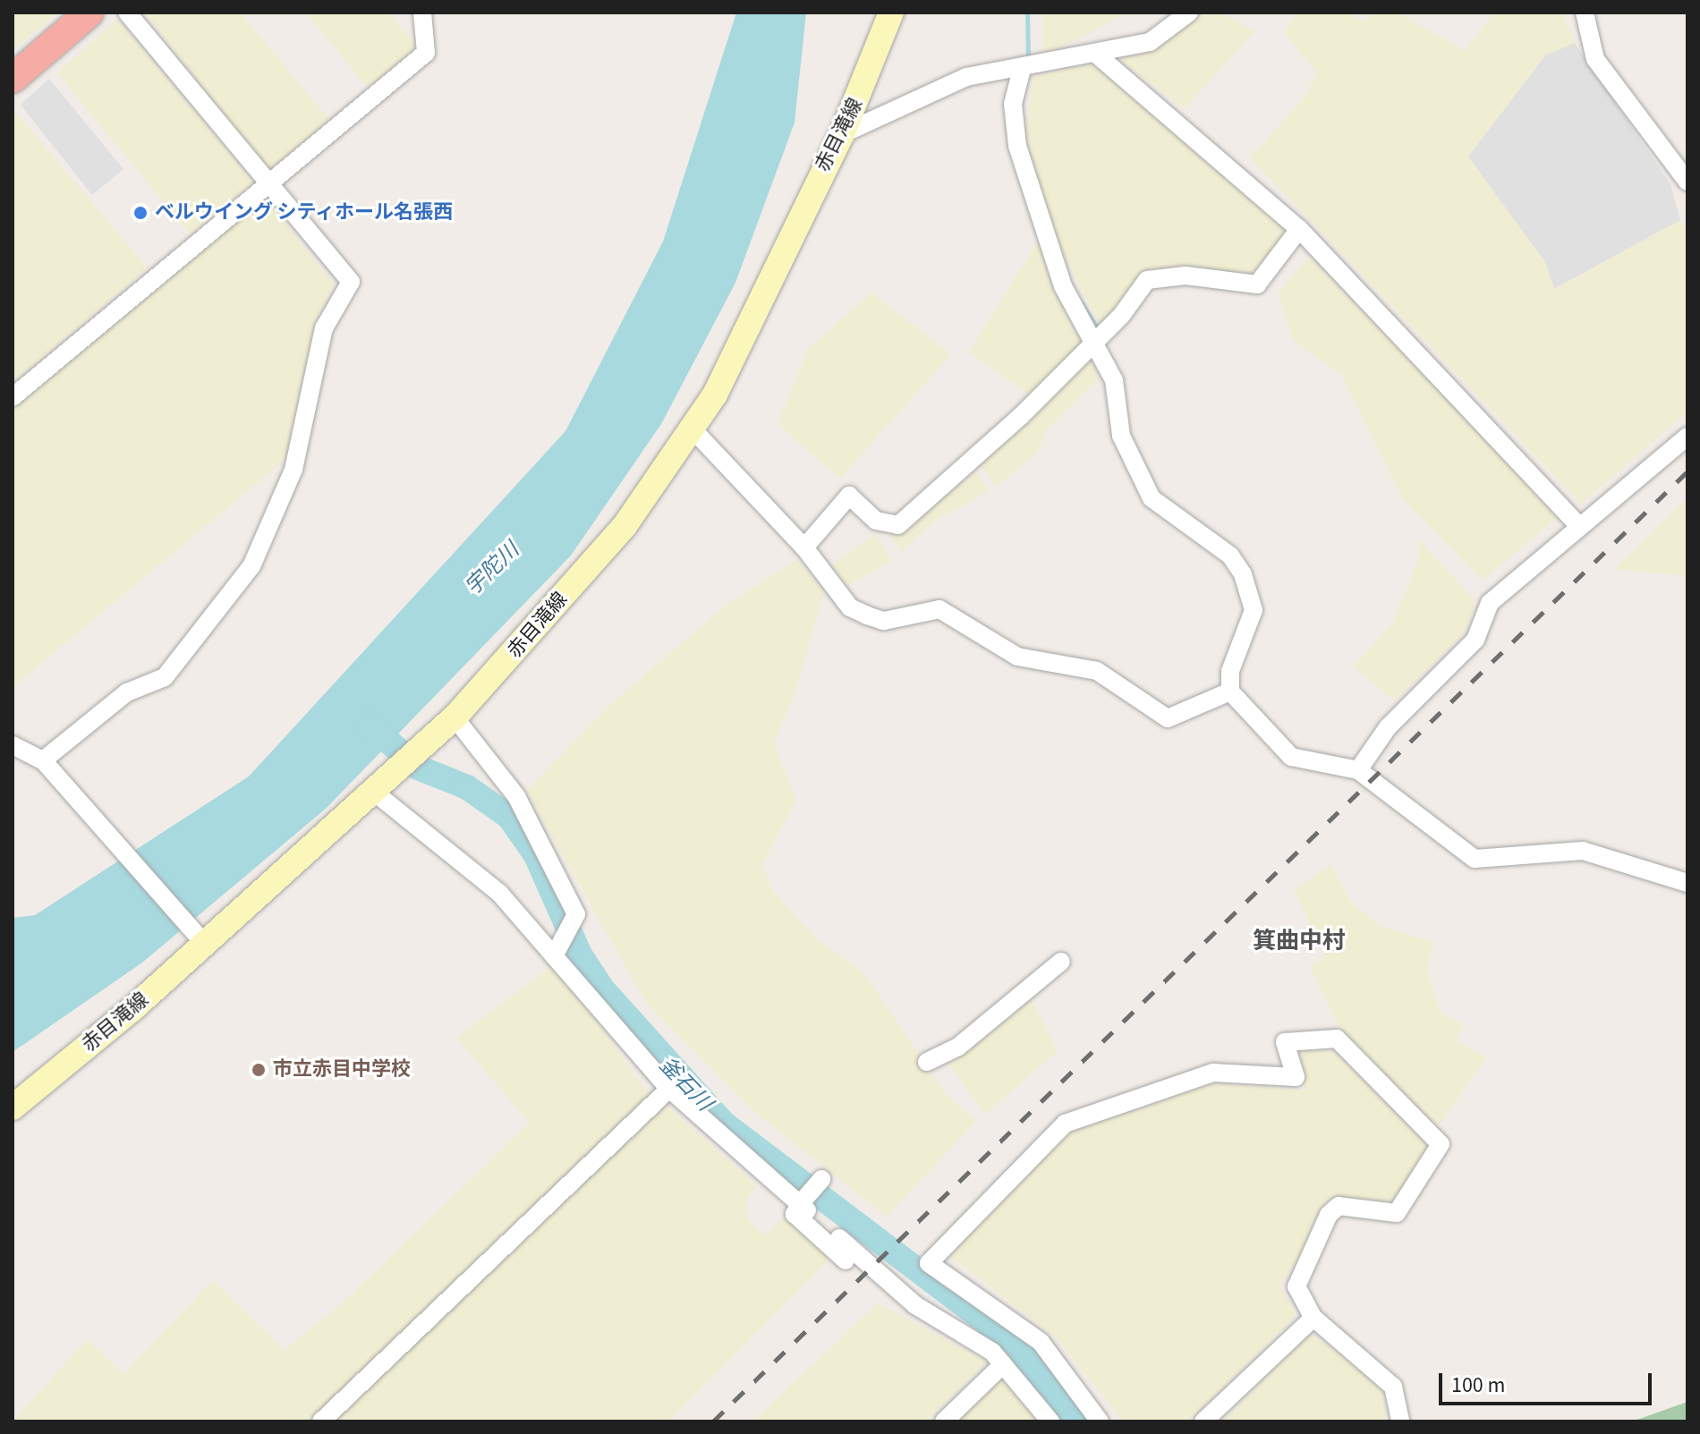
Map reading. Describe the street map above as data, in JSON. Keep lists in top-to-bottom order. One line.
{"streets":{"main road":["赤目滝線"]},"districts":["箕曲中村"],"water":["宇陀川","釜石川"],"places":["ベルウイング シティホール名張西","市立赤目中学校"],"scale_bar":"100 m"}
